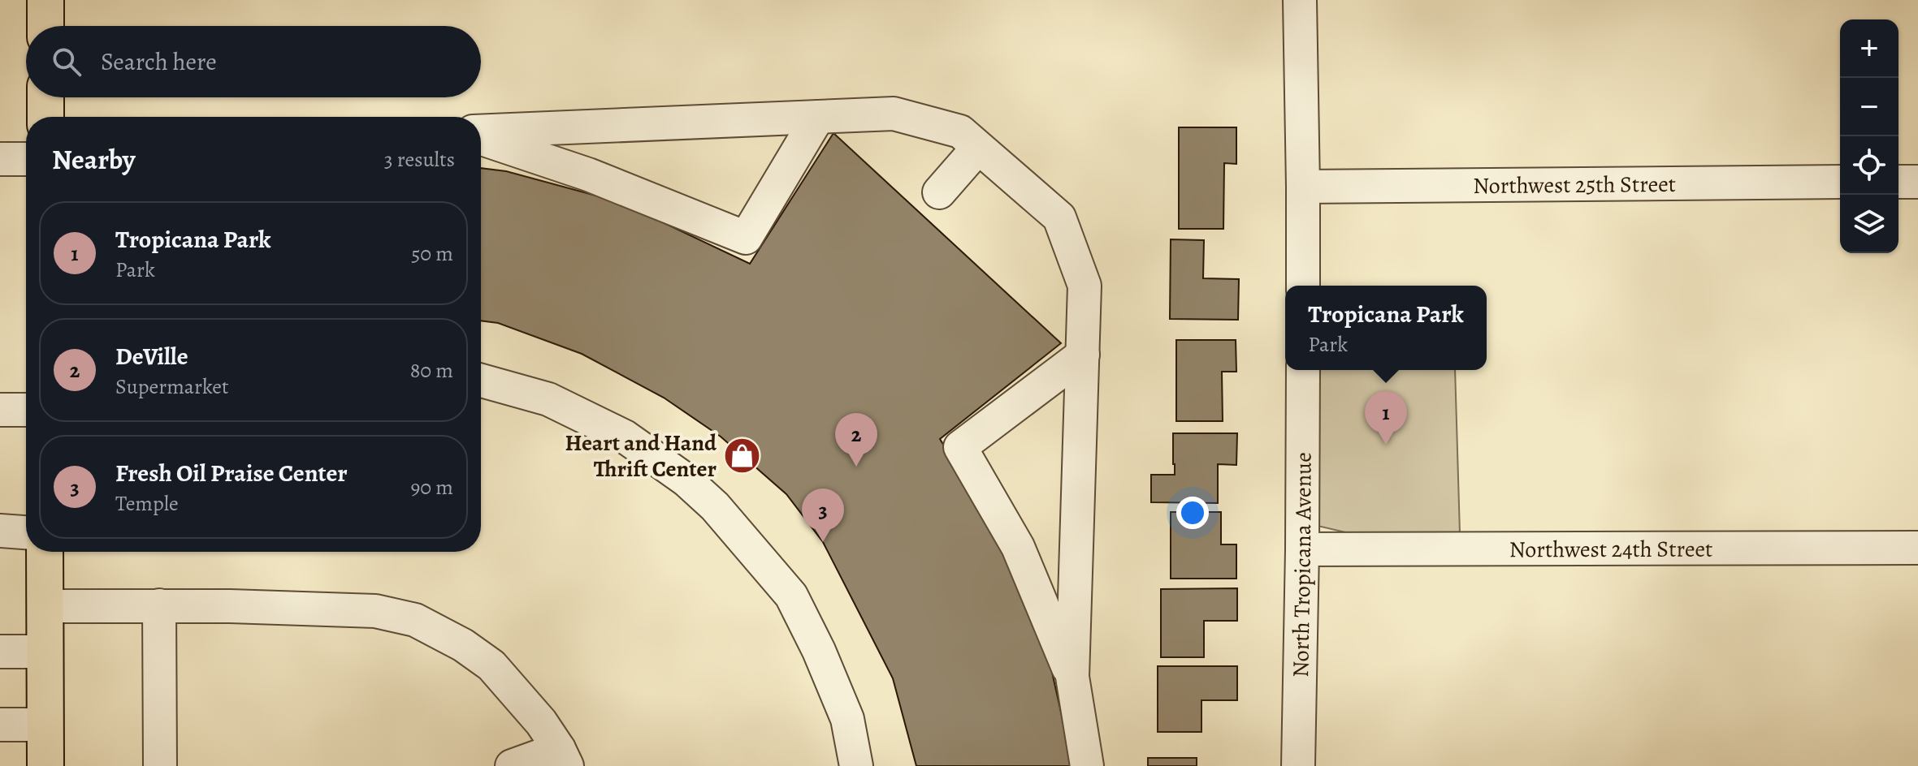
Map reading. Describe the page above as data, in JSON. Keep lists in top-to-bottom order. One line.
{"streets":{"street":["Northwest 25th Street","Northwest 24th Street","North Tropicana Avenue"]},"crossings":[["Northwest 24th Street","North Tropicana Avenue"]],"places":{"shop":["Heart and Hand Thrift Center"]},"page":{"map_buttons":["+","−"],"search":"Search here","heading":["Nearby","3 results"],"list":[{"mark":"1","name":"Tropicana Park","note":"Park","value":"50 m"},{"mark":"2","name":"DeVille","note":"Supermarket","value":"80 m"},{"mark":"3","name":"Fresh Oil Praise Center","note":"Temple","value":"90 m"}],"popup":["Tropicana Park","Park"],"pins":["1","2","3"]}}
